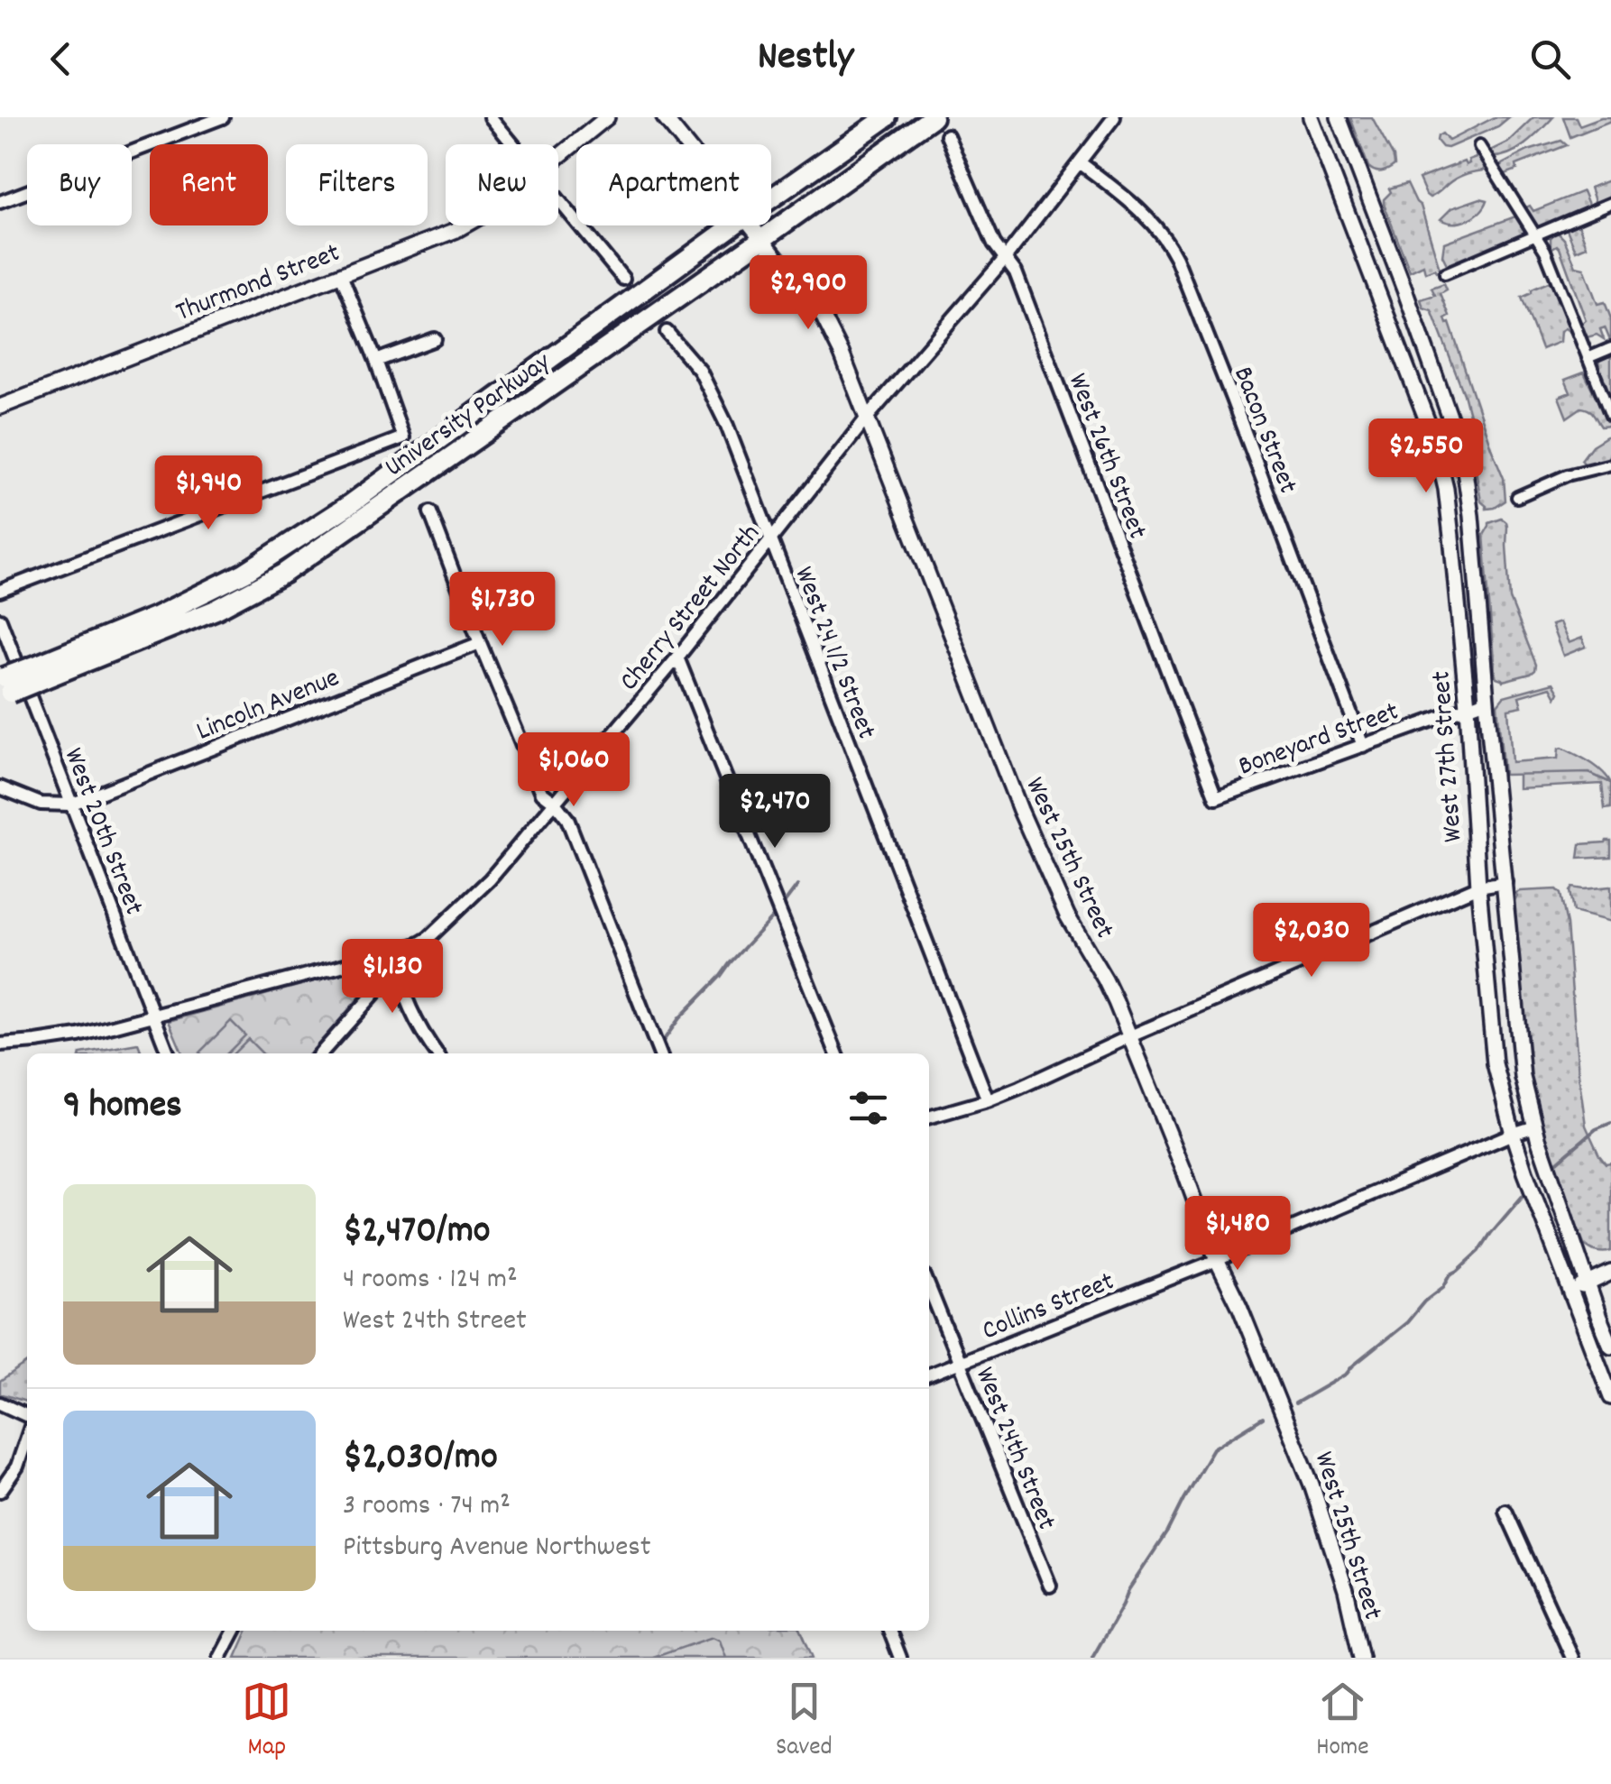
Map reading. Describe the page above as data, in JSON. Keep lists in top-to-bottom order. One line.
{"streets":{"main road":["University Parkway"],"street":["Thurmond Street","Bacon Street","West 26th Street","Cherry Street North","West 24 1/2 Street","Lincoln Avenue","Boneyard Street","West 27th Street","West 20th Street","West 25th Street","Collins Street","West 24th Street"]},"crossings":[["University Parkway","West 25th Street"],["Bacon Street","Cherry Street North"],["Bacon Street","Boneyard Street"],["West 26th Street","Cherry Street North"],["West 26th Street","Boneyard Street"],["Cherry Street North","West 24 1/2 Street"],["Cherry Street North","West 20th Street"],["Cherry Street North","West 25th Street"],["Lincoln Avenue","West 20th Street"],["Boneyard Street","West 27th Street"],["West 27th Street","Collins Street"],["West 25th Street","Collins Street"],["Collins Street","West 24th Street"]],"page":{"header":"Nestly","chip":["Buy","Rent","Filters","New","Apartment"],"price":["$2,900","$2,550","$1,940","$1,730","$1,060","$2,470","$2,030","$1,130","$1,480"],"heading":"9 homes","list":[{"name":"$2,470/mo","note":"4 rooms · 124 m² · West 24th Street"},{"name":"$2,030/mo","note":"3 rooms · 74 m² · Pittsburg Avenue Northwest"}],"tabs":["Map","Saved","Home"]}}
